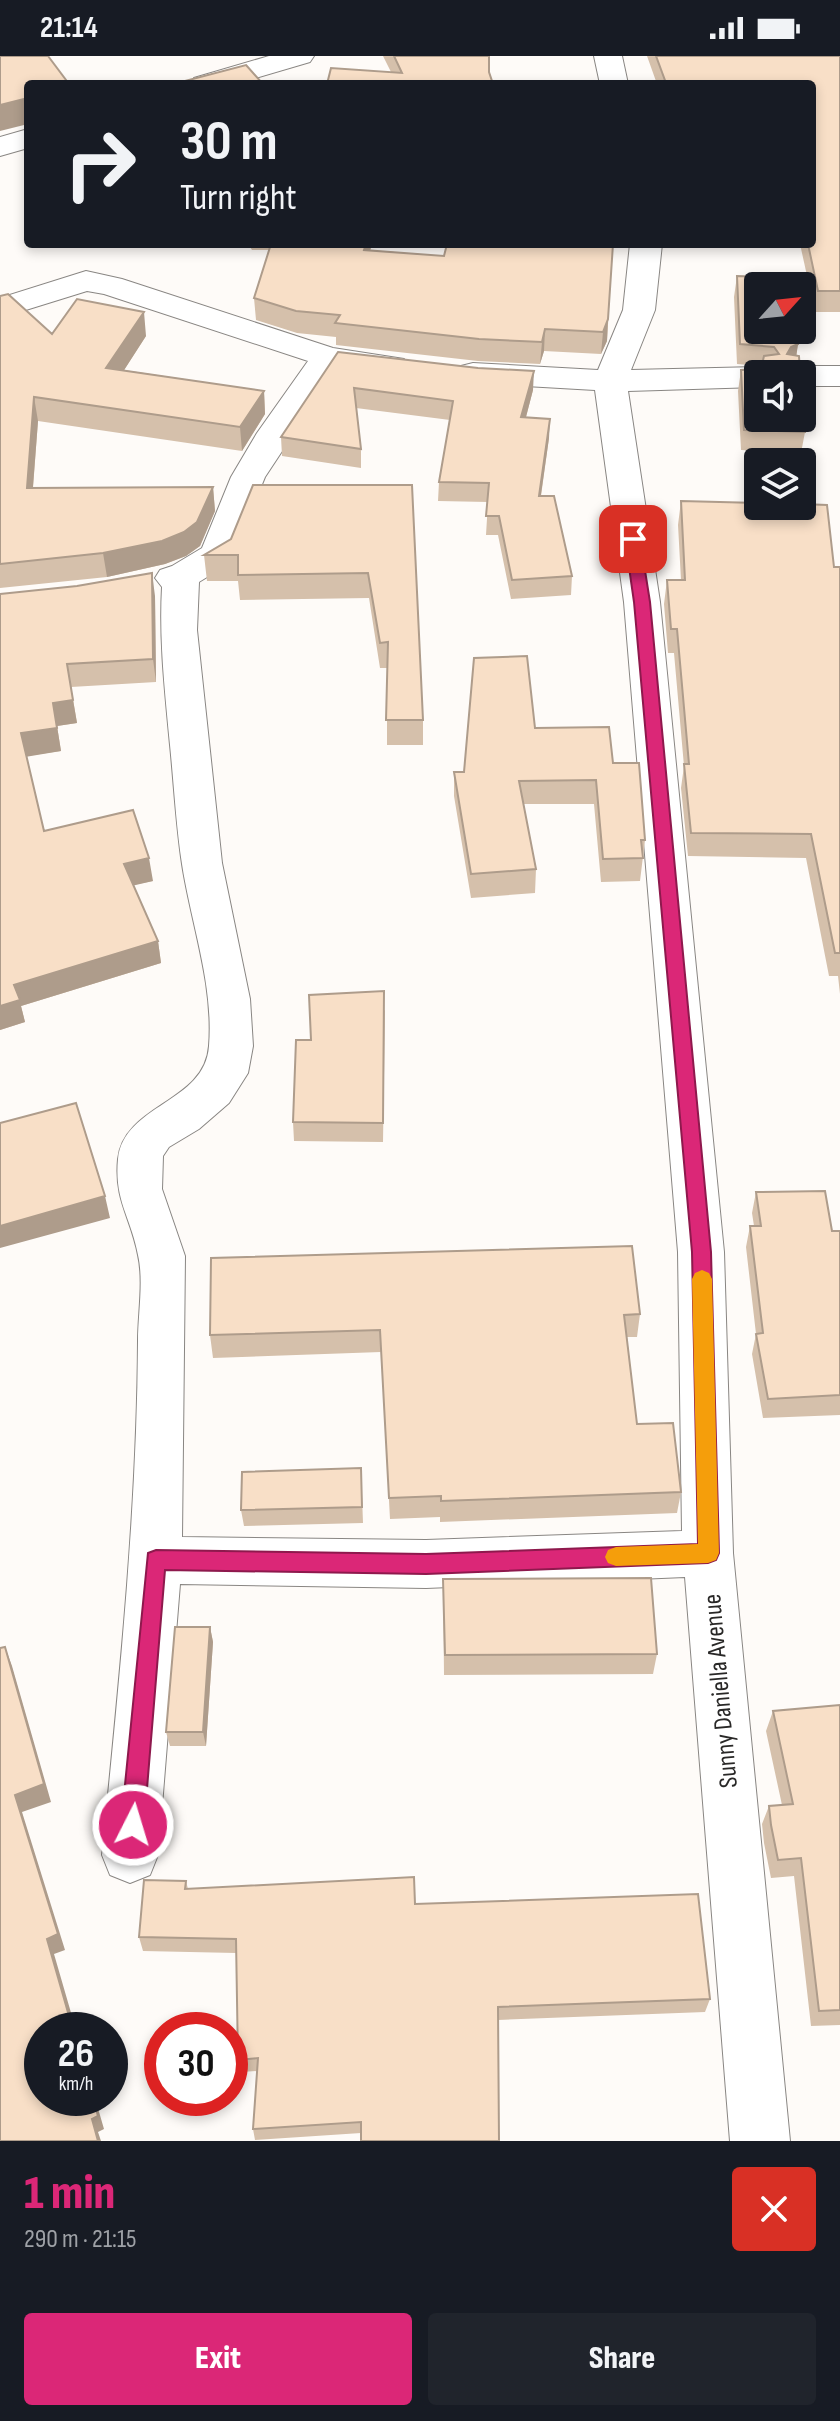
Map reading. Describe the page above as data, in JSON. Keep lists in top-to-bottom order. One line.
{"streets":{"street":["Sunny Daniella Avenue"]},"north":"top right","page":{"status":"21:14","turn":["30 m","Turn right"],"speed":"26 km/h","limit":"30","heading":["1 min","290 m · 21:15"],"buttons":["Exit","Share"]}}
